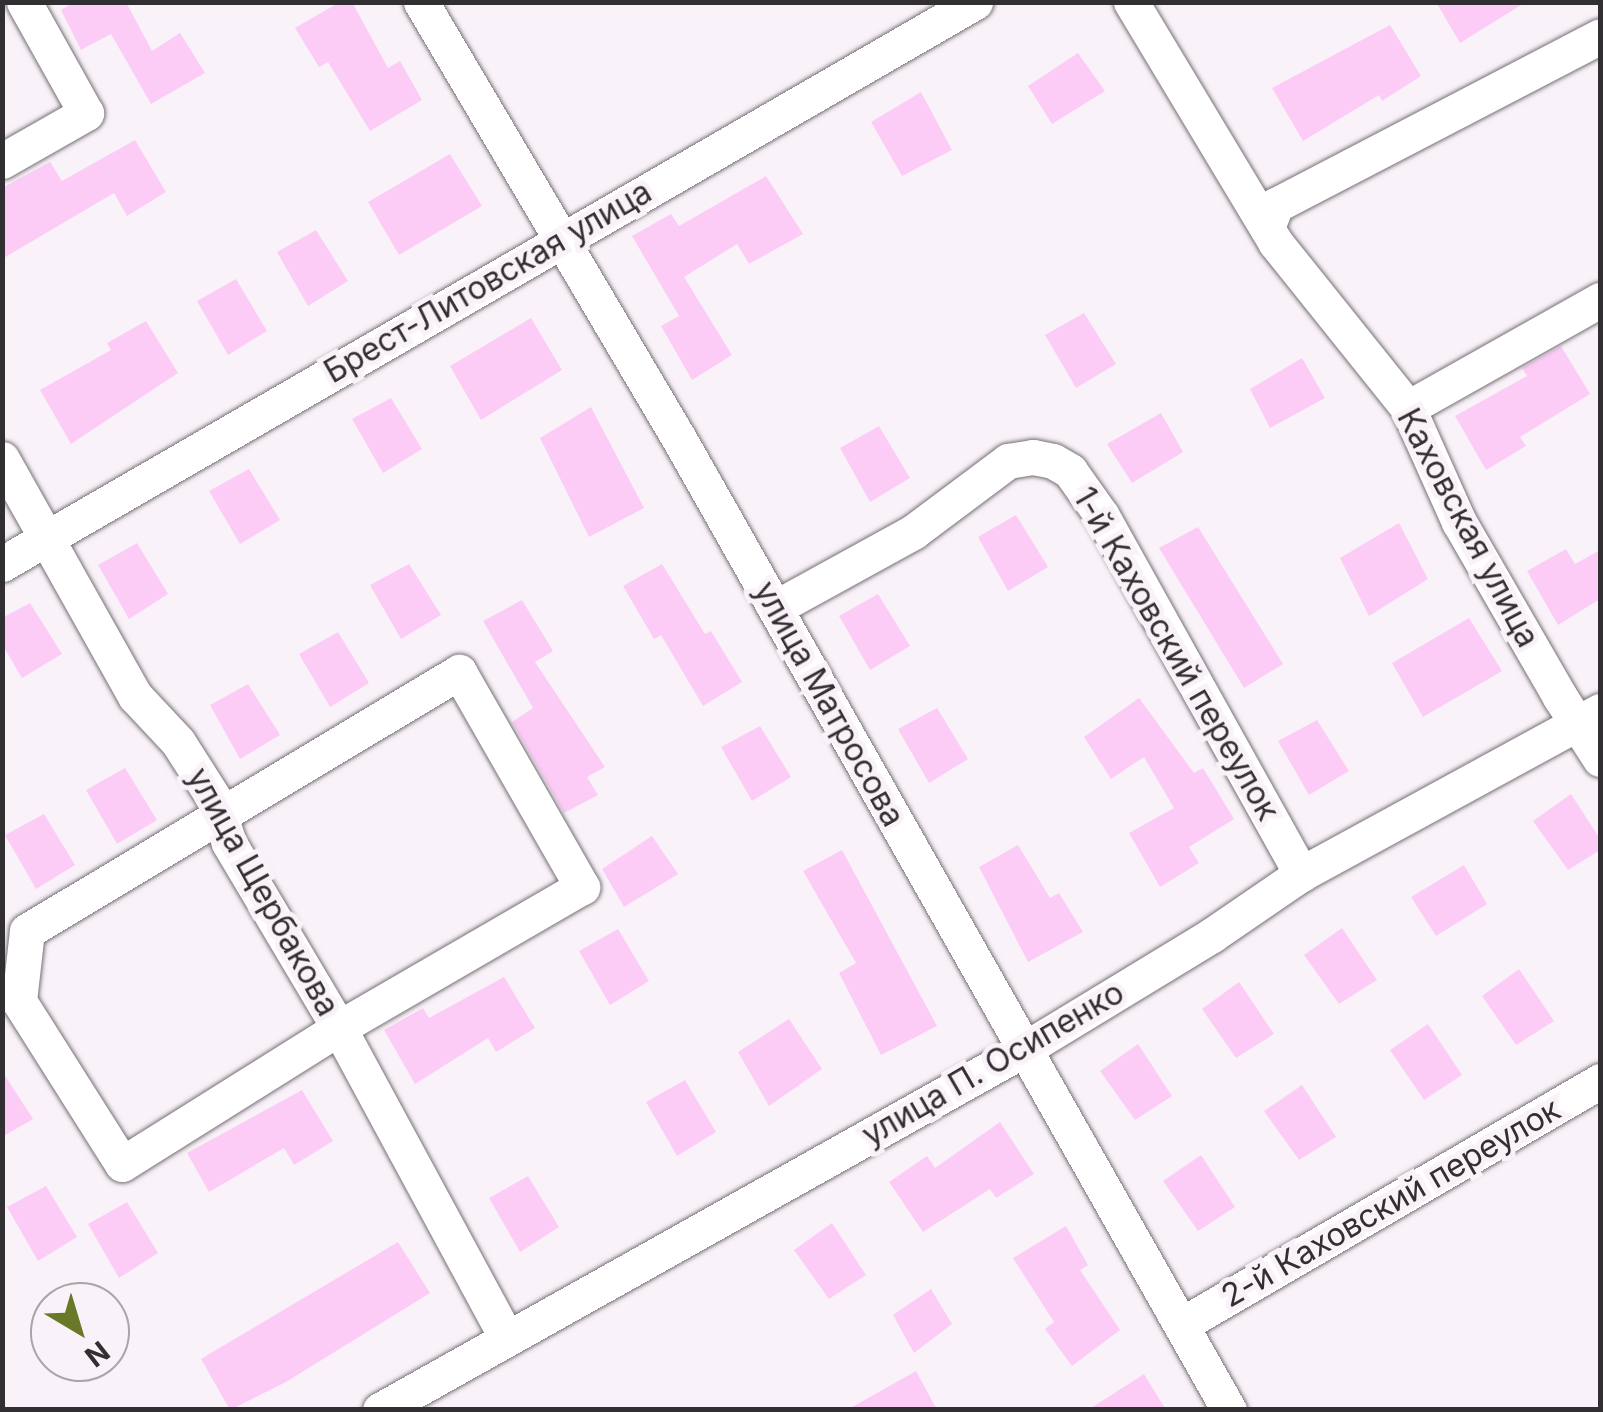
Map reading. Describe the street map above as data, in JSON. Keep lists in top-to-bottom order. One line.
{"streets":{"street":["Брест-Литовская улица","Каховская улица","1-й Каховский переулок","улица Матросова","улица Щербакова","улица П. Осипенко","2-й Каховский переулок"]},"crossings":[["Брест-Литовская улица","улица Матросова"],["Брест-Литовская улица","улица Щербакова"],["Каховская улица","улица П. Осипенко"],["1-й Каховский переулок","улица Матросова"],["1-й Каховский переулок","улица П. Осипенко"],["улица Матросова","улица П. Осипенко"],["улица Матросова","2-й Каховский переулок"],["улица Щербакова","улица П. Осипенко"]],"north":"bottom right"}
